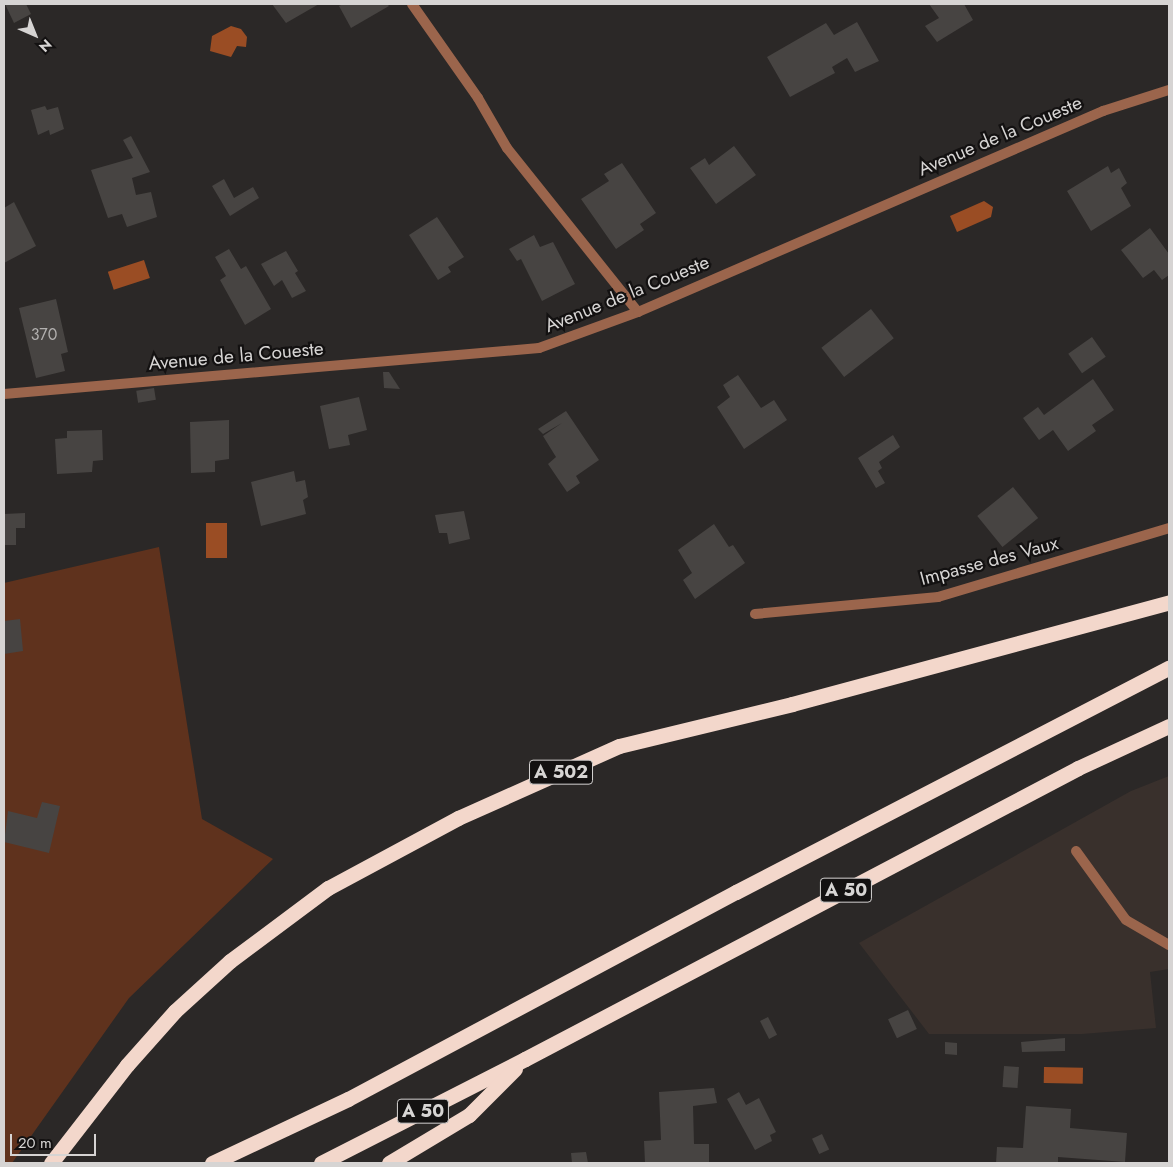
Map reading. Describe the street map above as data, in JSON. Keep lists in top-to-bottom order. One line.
{"streets":{"highway":["A 502","A 50"],"street":["Avenue de la Coueste","Impasse des Vaux"]},"house_numbers":["370"],"scale_bar":"20 m","north":"bottom right"}
